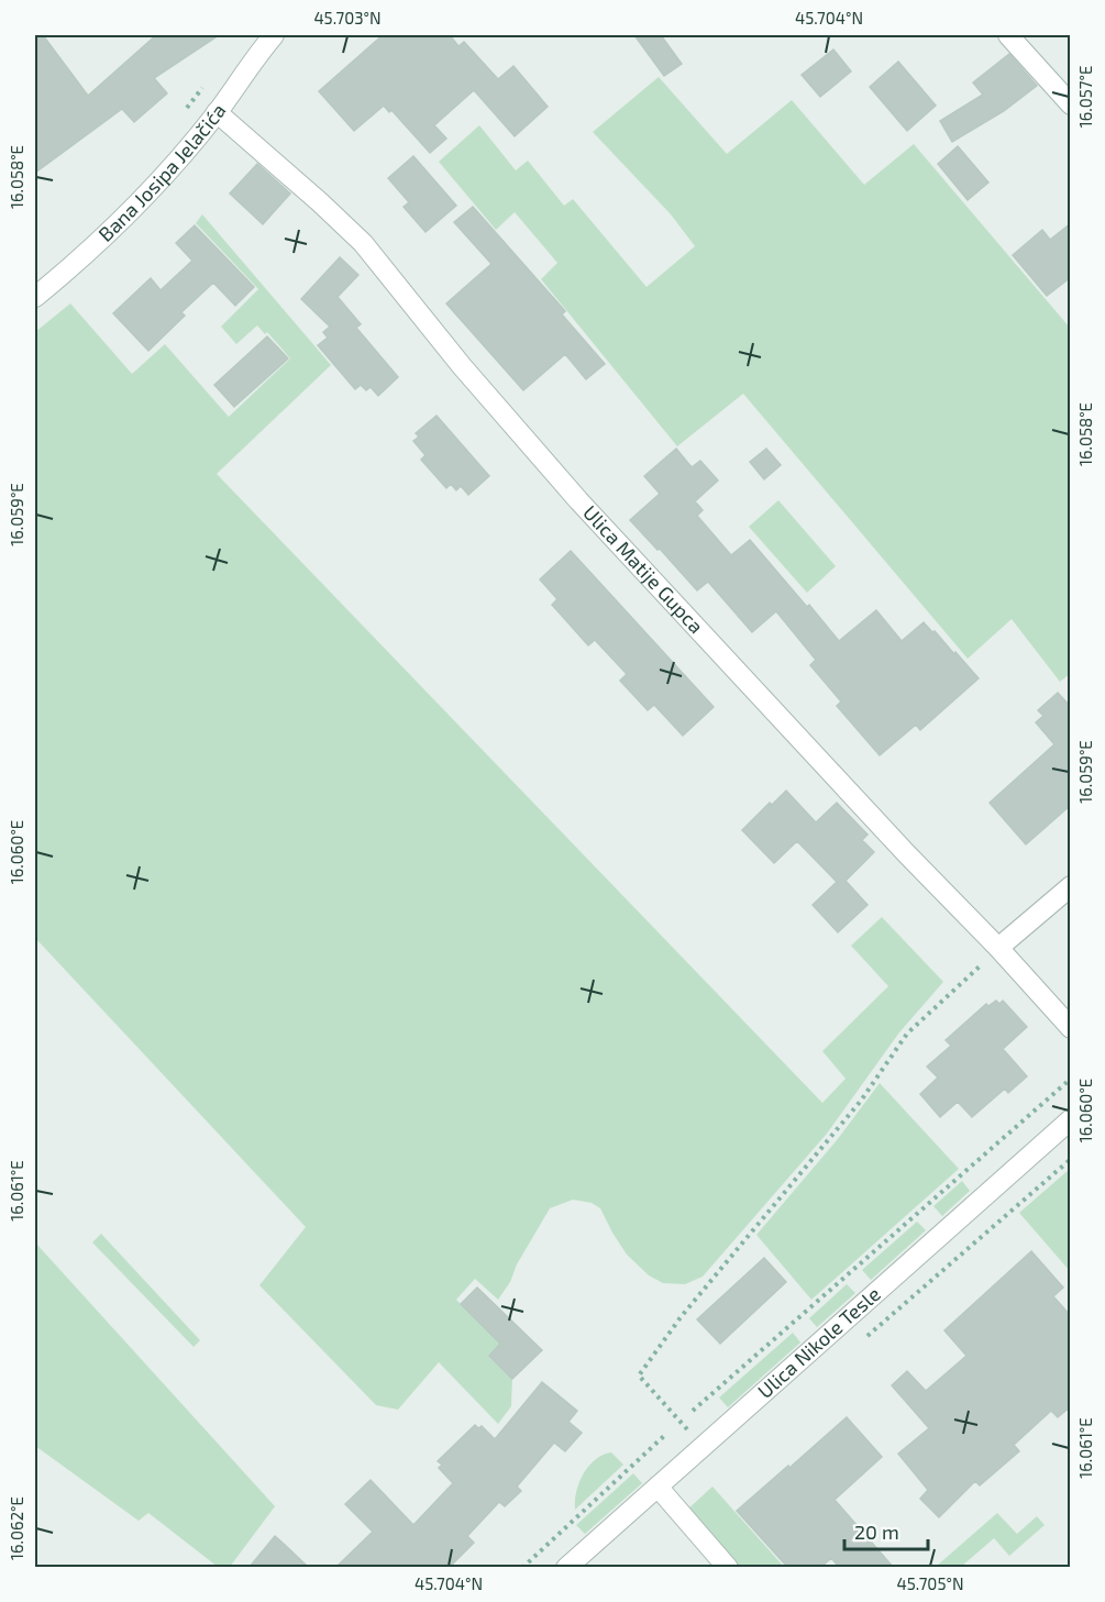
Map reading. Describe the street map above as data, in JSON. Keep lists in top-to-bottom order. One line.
{"streets":{"street":["Bana Josipa Jelačića","Ulica Matije Gupca","Ulica Nikole Tesle"]},"crossings":[["Bana Josipa Jelačića","Ulica Matije Gupca"]],"scale_bar":"20 m","coordinates":["45.703°N","45.704°N","16.057°E","16.058°E","16.059°E","16.060°E","16.061°E","16.062°E","45.705°N"]}
